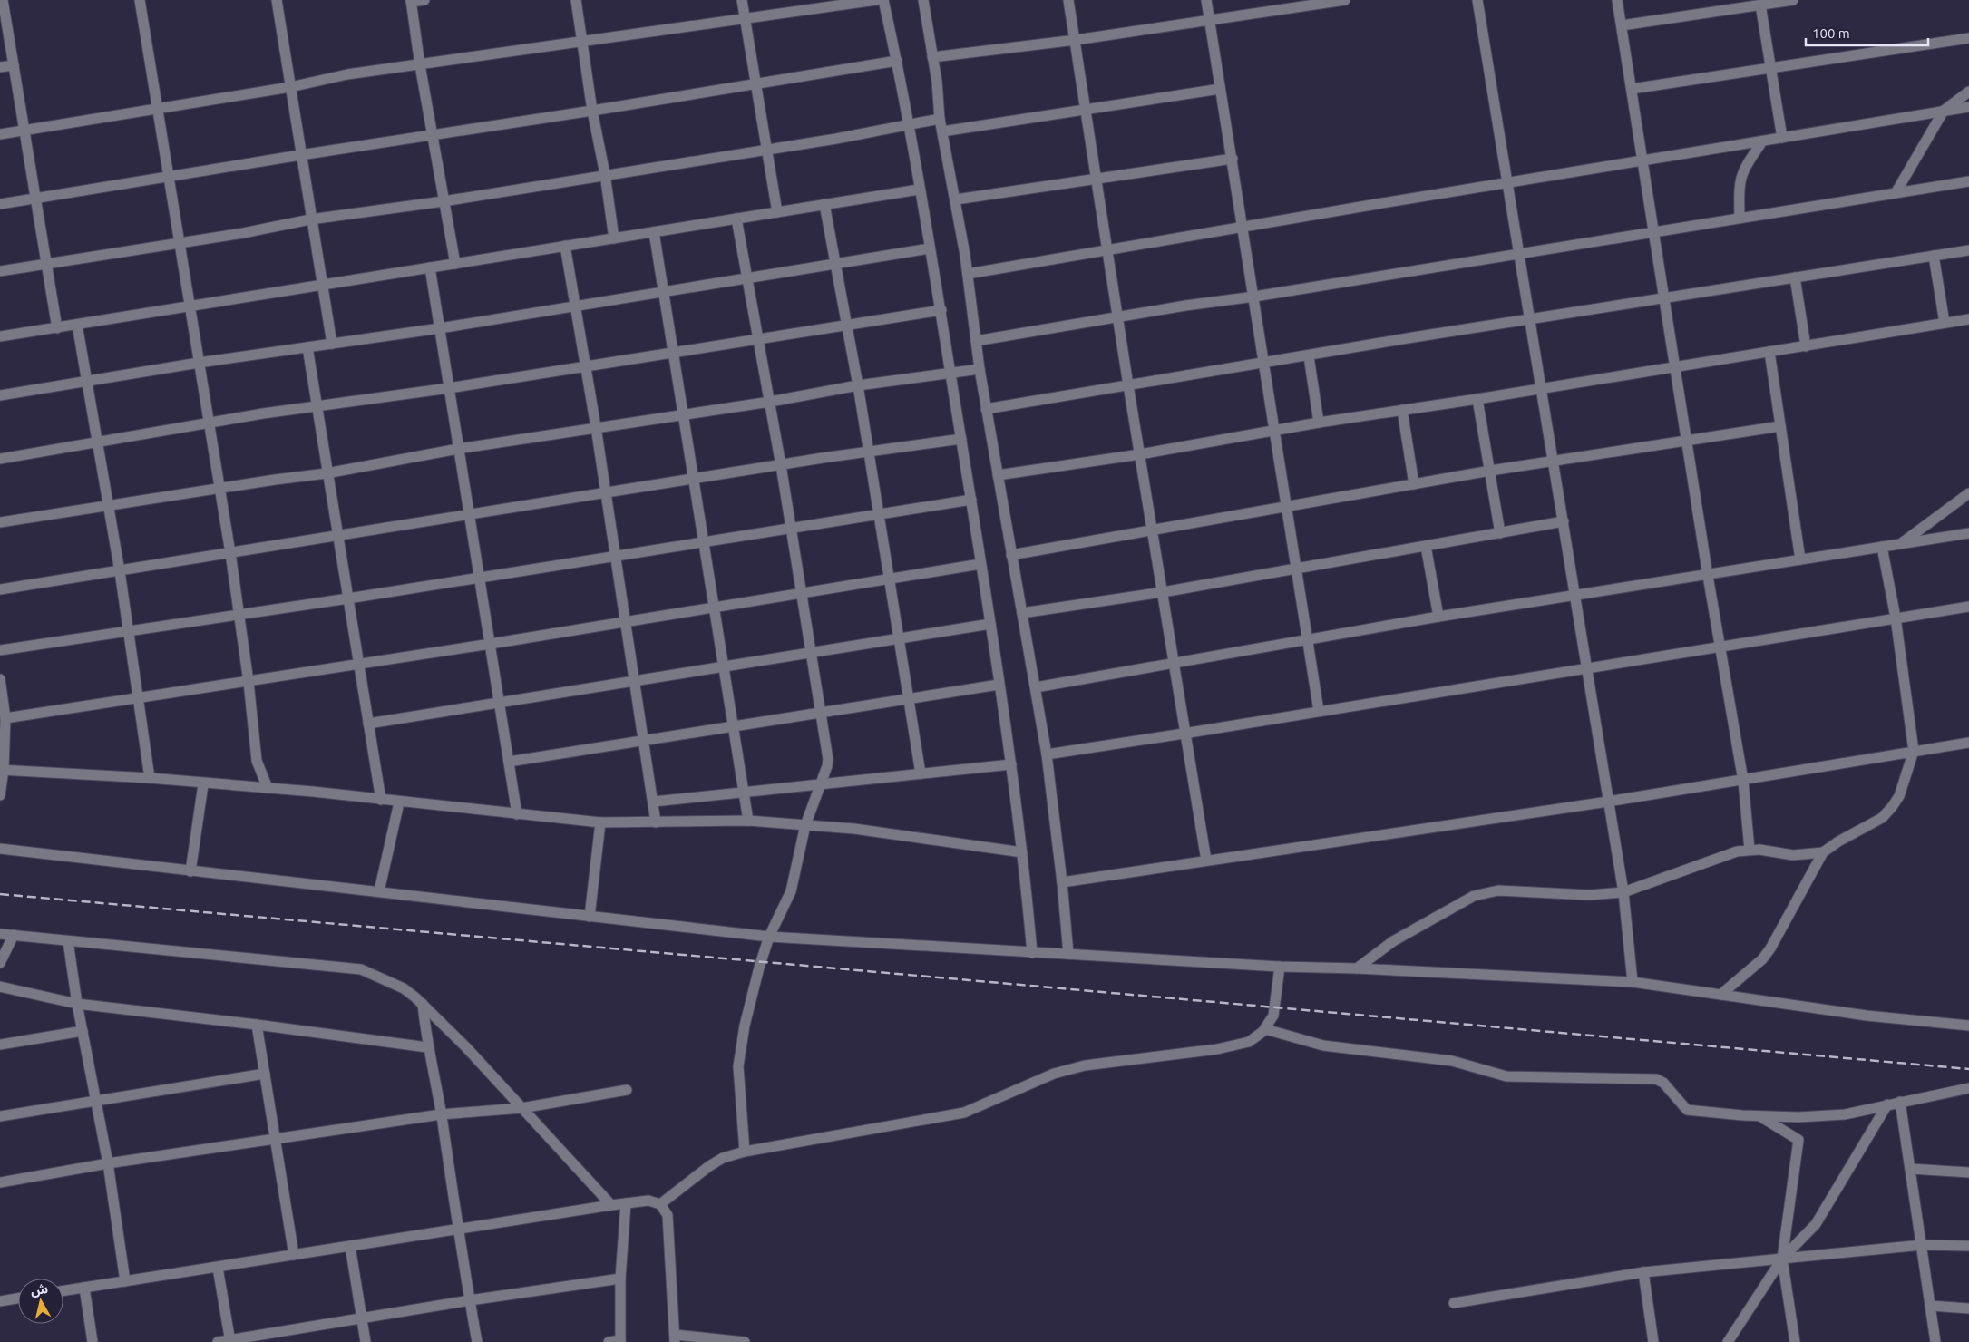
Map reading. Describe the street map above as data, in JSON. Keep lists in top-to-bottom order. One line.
{"scale_bar":"100 m","north":"top"}
